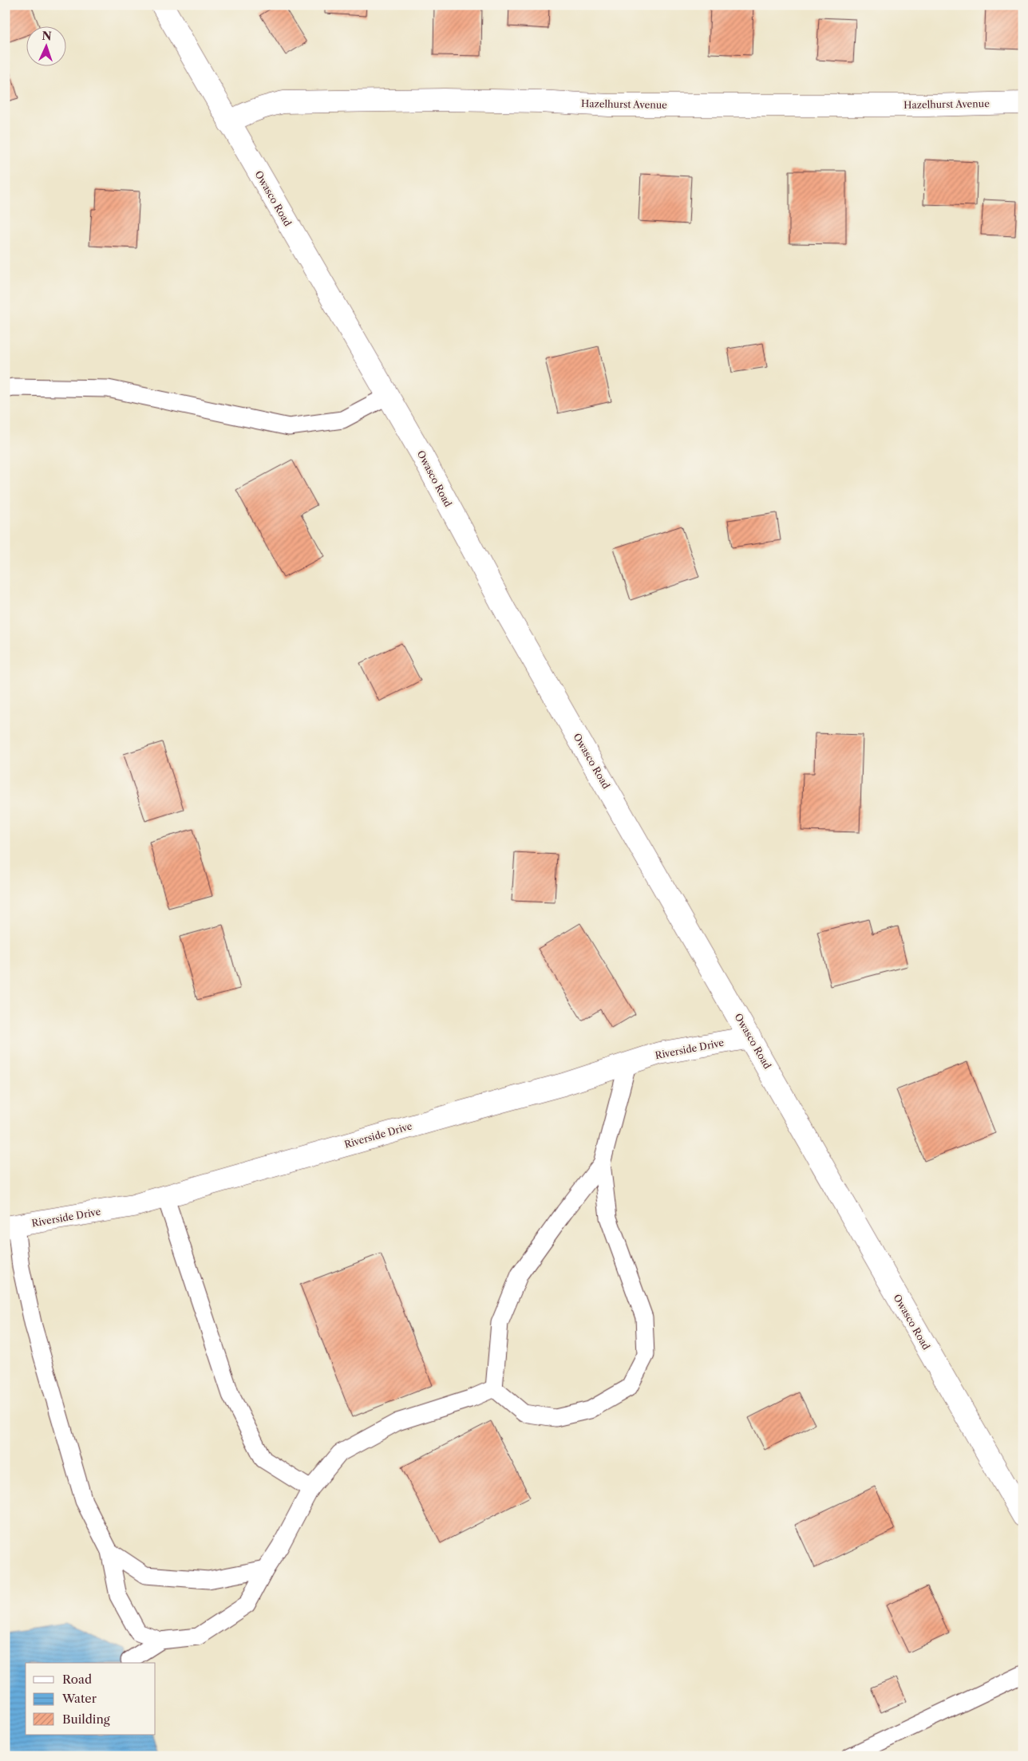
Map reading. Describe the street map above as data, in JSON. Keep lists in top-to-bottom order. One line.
{"streets":{"main road":["Hazelhurst Avenue","Owasco Road","Riverside Drive"]},"crossings":[["Hazelhurst Avenue","Owasco Road"],["Owasco Road","Riverside Drive"]],"legend":["Road","Water","Building"],"north":"top"}
